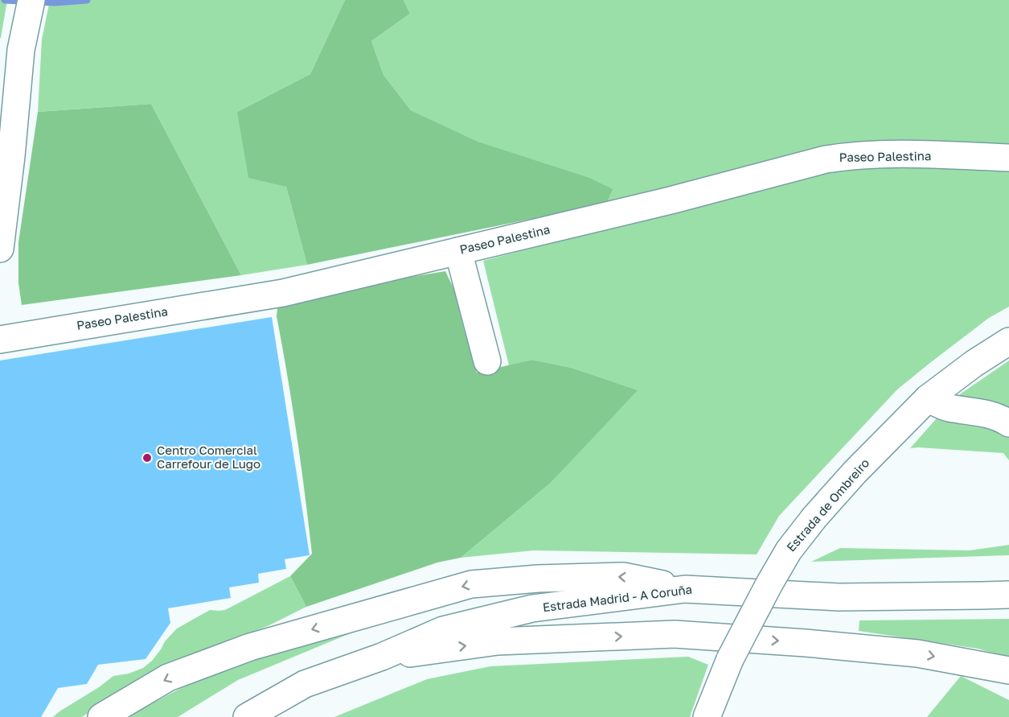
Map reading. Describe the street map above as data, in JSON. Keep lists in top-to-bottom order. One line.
{"streets":{"main road":["Paseo Palestina","Estrada de Ombreiro","Estrada Madrid - A Coruña"]},"places":["Centro Comercial Carrefour de Lugo"]}
